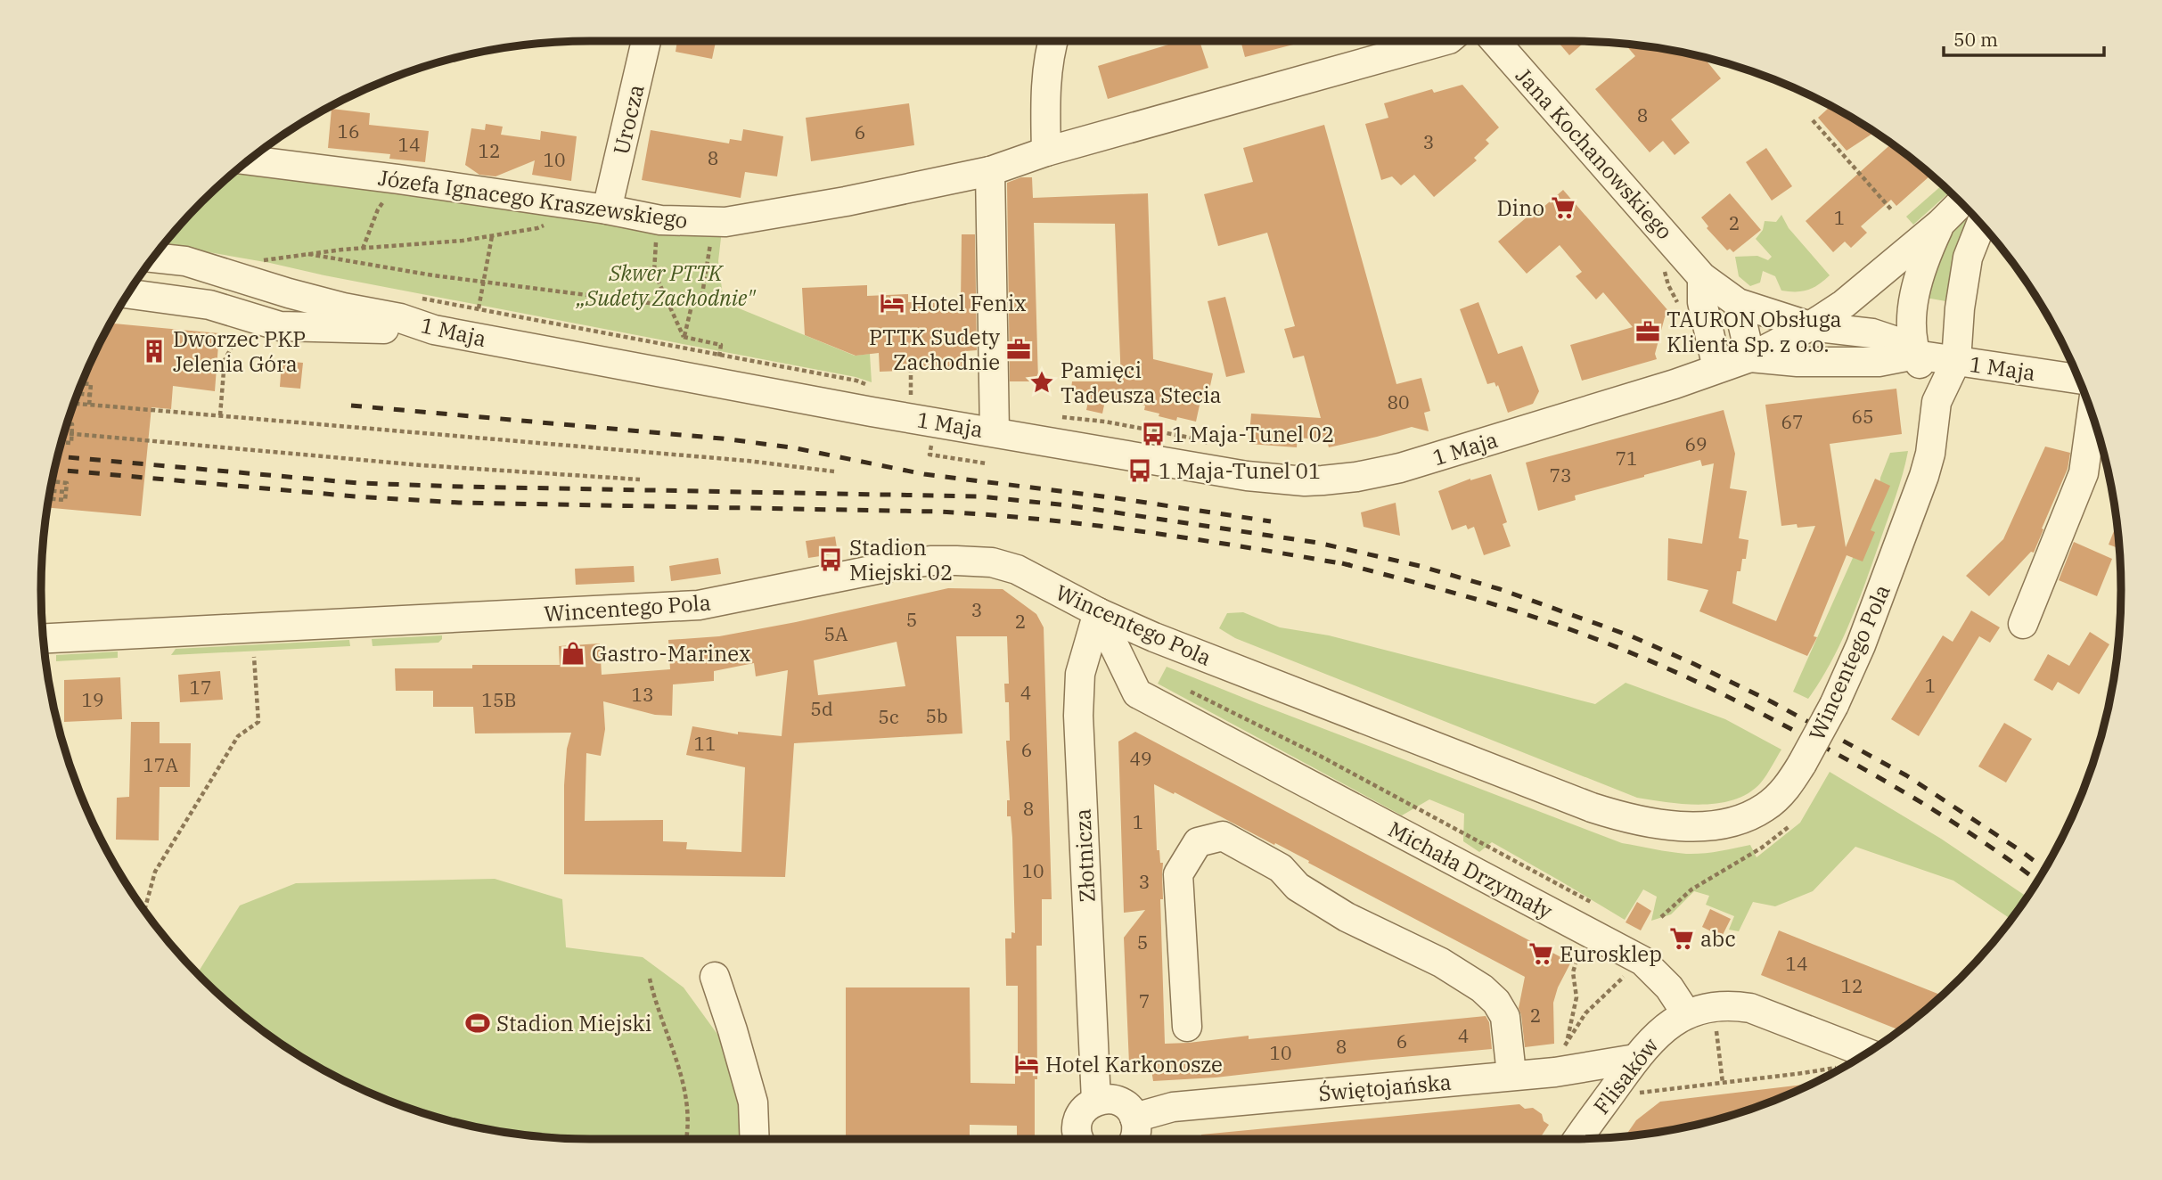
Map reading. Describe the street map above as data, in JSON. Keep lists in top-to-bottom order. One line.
{"streets":{"street":["Urocza","Jana Kochanowskiego","Józefa Ignacego Kraszewskiego","1 Maja","Wincentego Pola","Złotnicza","Michała Drzymały","Flisaków","Świętojańska"]},"crossings":[["Urocza","Józefa Ignacego Kraszewskiego"],["Jana Kochanowskiego","1 Maja"],["1 Maja","Wincentego Pola"],["Wincentego Pola","Złotnicza"],["Wincentego Pola","Michała Drzymały"],["Złotnicza","Michała Drzymały"],["Michała Drzymały","Flisaków"],["Flisaków","Świętojańska"]],"parks":["Skwer PTTK „Sudety Zachodnie\""],"places":{"supermarket":["Dino","abc","Eurosklep"],"hotel":["Hotel Fenix","Hotel Karkonosze"],"office":["TAURON Obsługa Klienta Sp. z o.o.","PTTK Sudety Zachodnie"],"building":["Dworzec PKP Jelenia Góra"],"place":["Pamięci Tadeusza Stecia"],"bus stop":["1 Maja-Tunel 02","1 Maja-Tunel 01","Stadion Miejski 02"],"shop":["Gastro-Marinex"],"sports":["Stadion Miejski"]},"house_numbers":["8","16","6","3","14","12","8","10","1","2","80","65","67","69","71","73","3","5","2","5A","1","17","4","13","19","15B","5d","5b","5c","11","6","49","17A","8","1","10","3","5","14","12","7","2","4","6","8","10"],"scale_bar":"50 m"}
